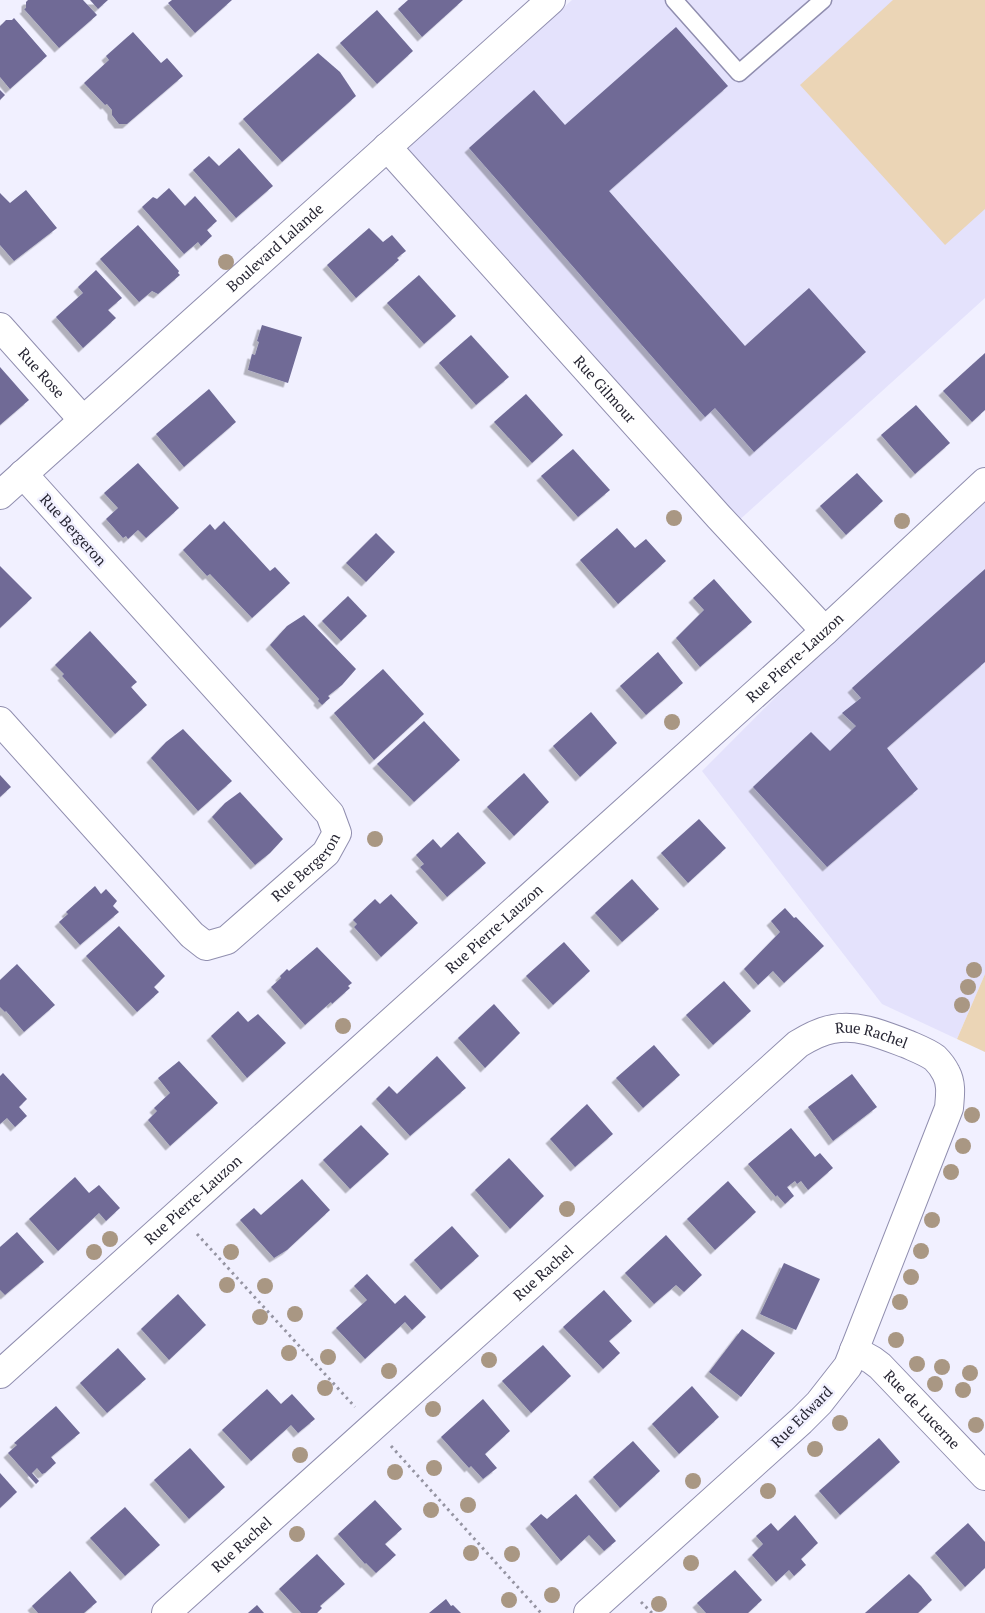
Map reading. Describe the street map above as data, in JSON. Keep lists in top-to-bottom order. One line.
{"streets":{"street":["Boulevard Lalande","Rue Rose","Rue Gilmour","Rue Bergeron","Rue Pierre-Lauzon","Rue Rachel","Rue de Lucerne","Rue Edward"]},"crossings":[["Boulevard Lalande","Rue Rose"],["Boulevard Lalande","Rue Gilmour"],["Boulevard Lalande","Rue Bergeron"],["Rue Gilmour","Rue Pierre-Lauzon"],["Rue Rachel","Rue Edward"],["Rue de Lucerne","Rue Edward"]]}
